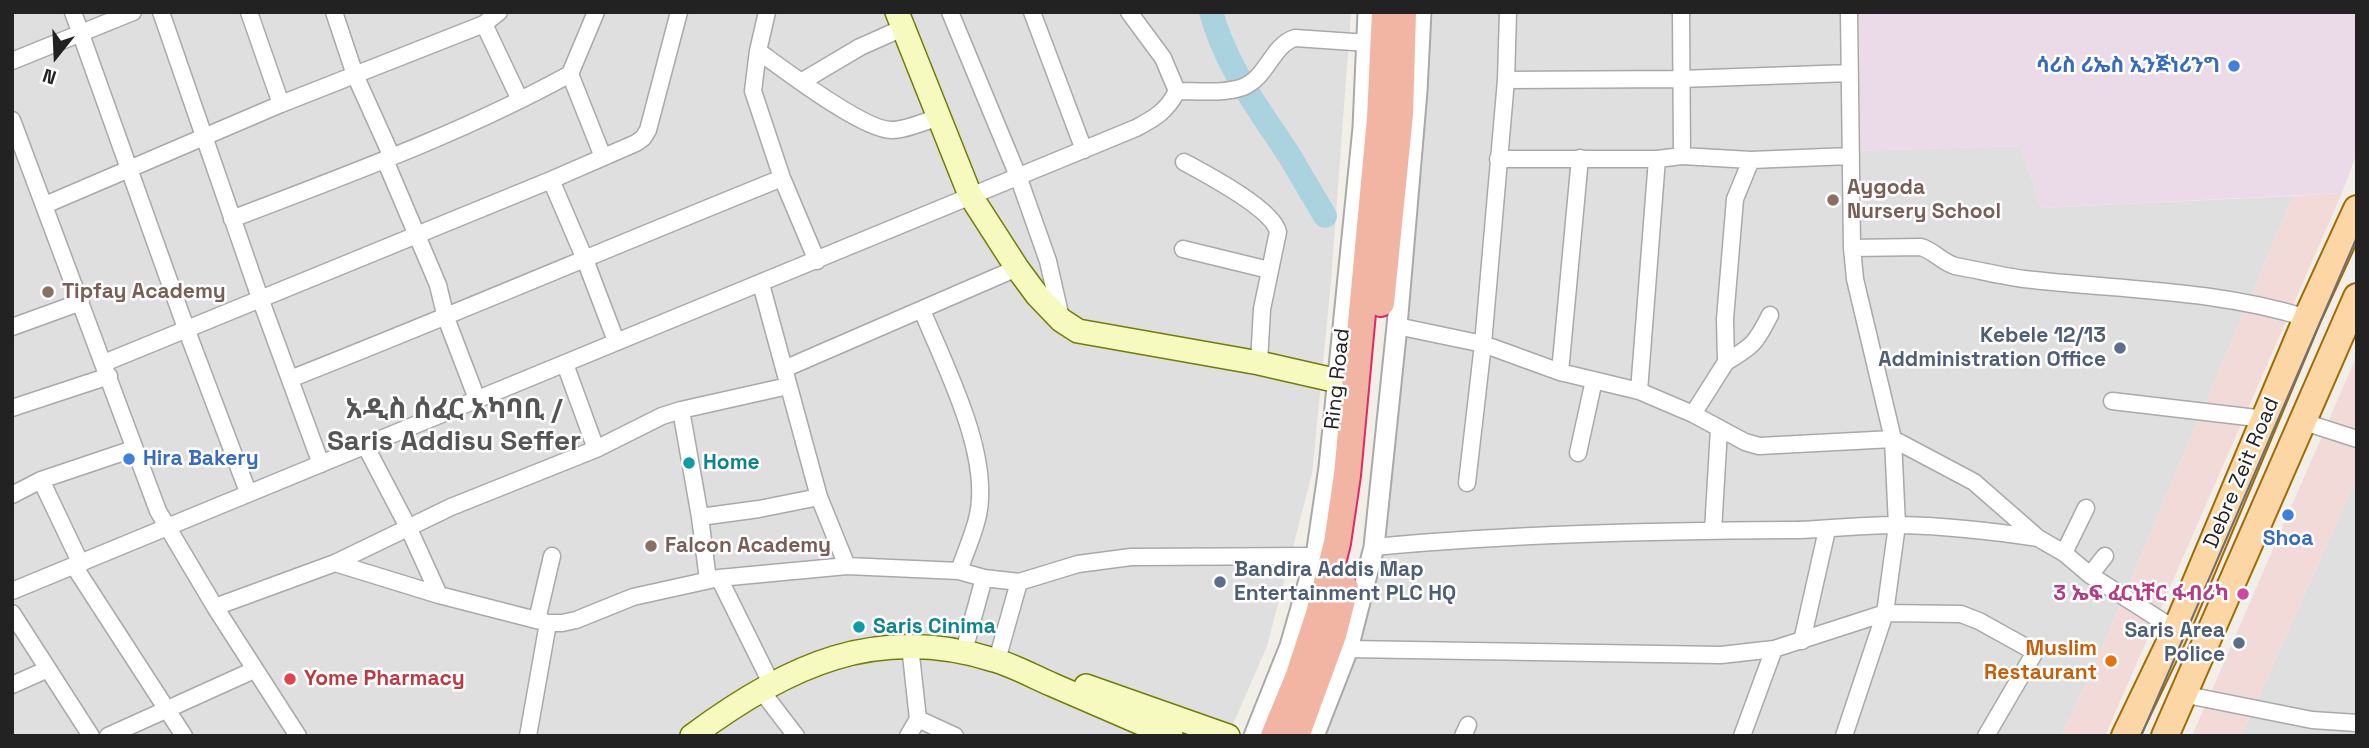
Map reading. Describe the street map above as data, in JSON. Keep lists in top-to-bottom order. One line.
{"streets":{"highway":["Ring Road"],"main road":["Debre Zeit Road"]},"districts":["አዲስ ሰፈር አካባቢ / Saris Addisu Seffer"],"places":["ሳሪስ ሪኤስ ኢንጅነሪንግ","Aygoda Nursery School","Tipfay Academy","Kebele 12/13 Addministration Office","Hira Bakery","Home","Shoa","Falcon Academy","Bandira Addis Map Entertainment PLC HQ","3 ኤፍ ፈርኒቸር ፋብሪካ","Saris Cinima","Saris Area Police","Muslim Restaurant","Yome Pharmacy"],"north":"bottom"}
